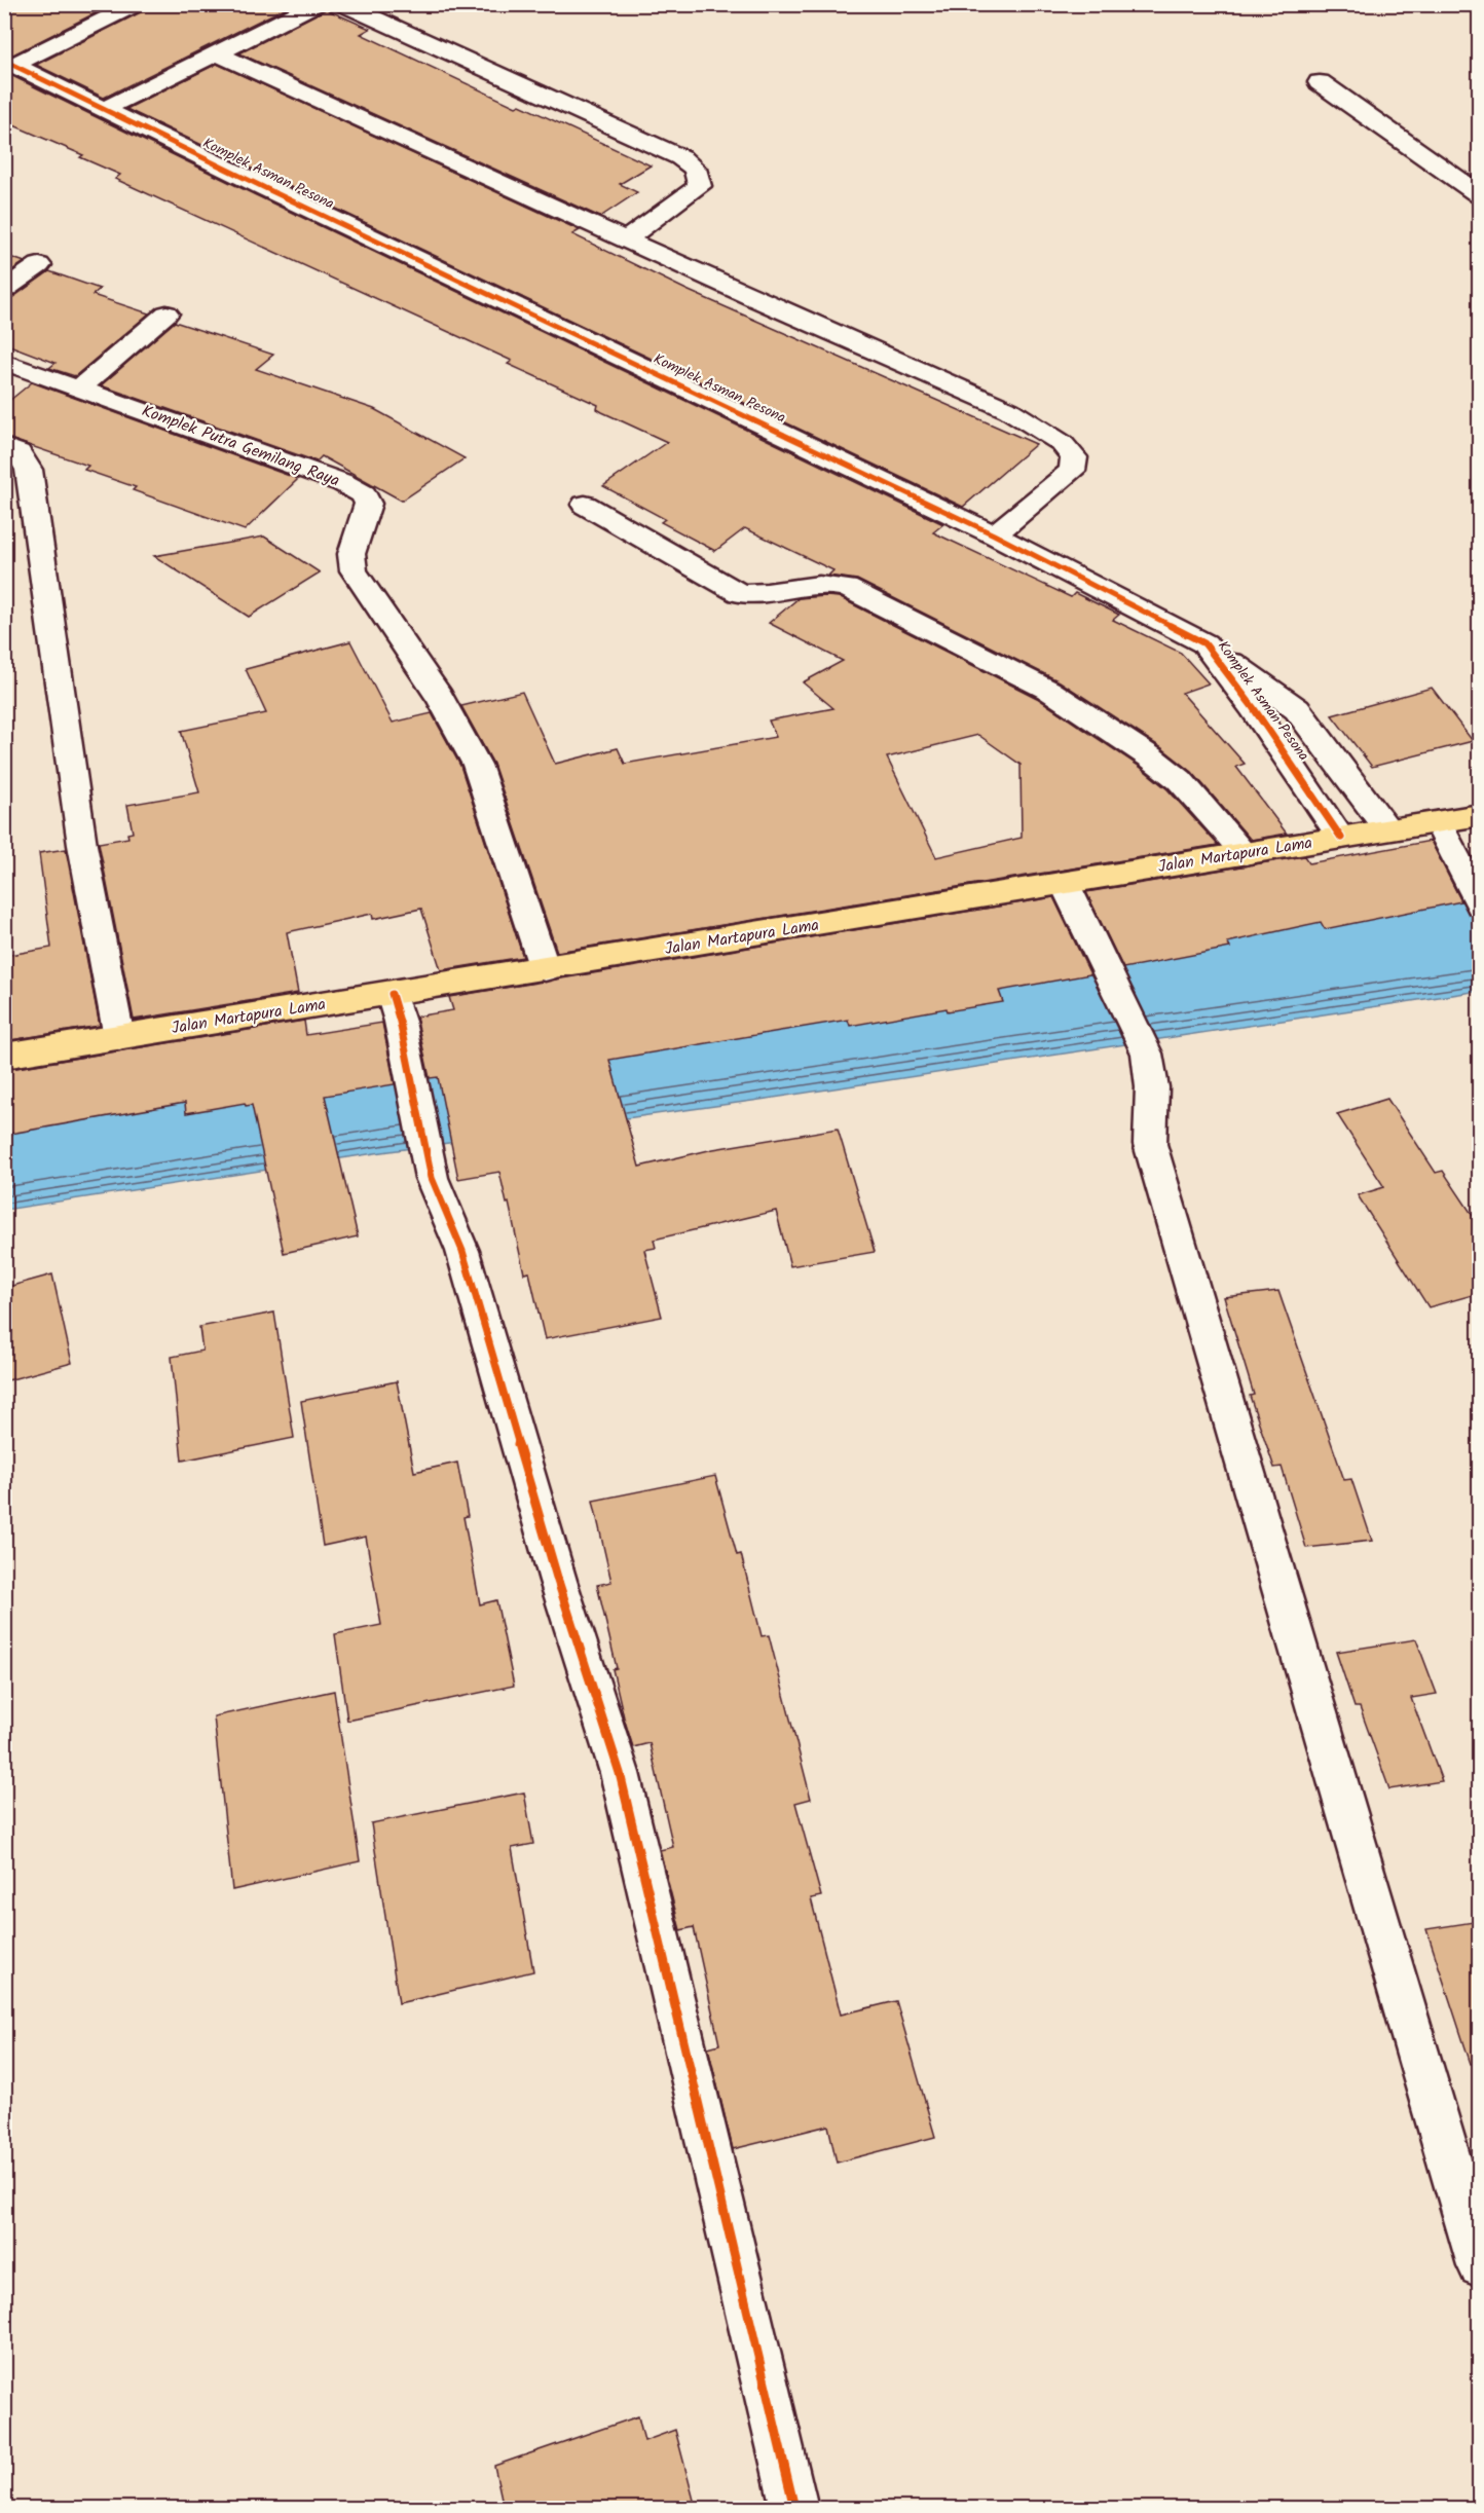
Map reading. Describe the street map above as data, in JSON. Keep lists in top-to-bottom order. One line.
{"streets":{"main road":["Jalan Martapura Lama"],"street":["Komplek Asman Pesona","Komplek Putra Gemilang Raya"]},"crossings":[["Komplek Asman Pesona","Jalan Martapura Lama"],["Komplek Putra Gemilang Raya","Jalan Martapura Lama"]]}
